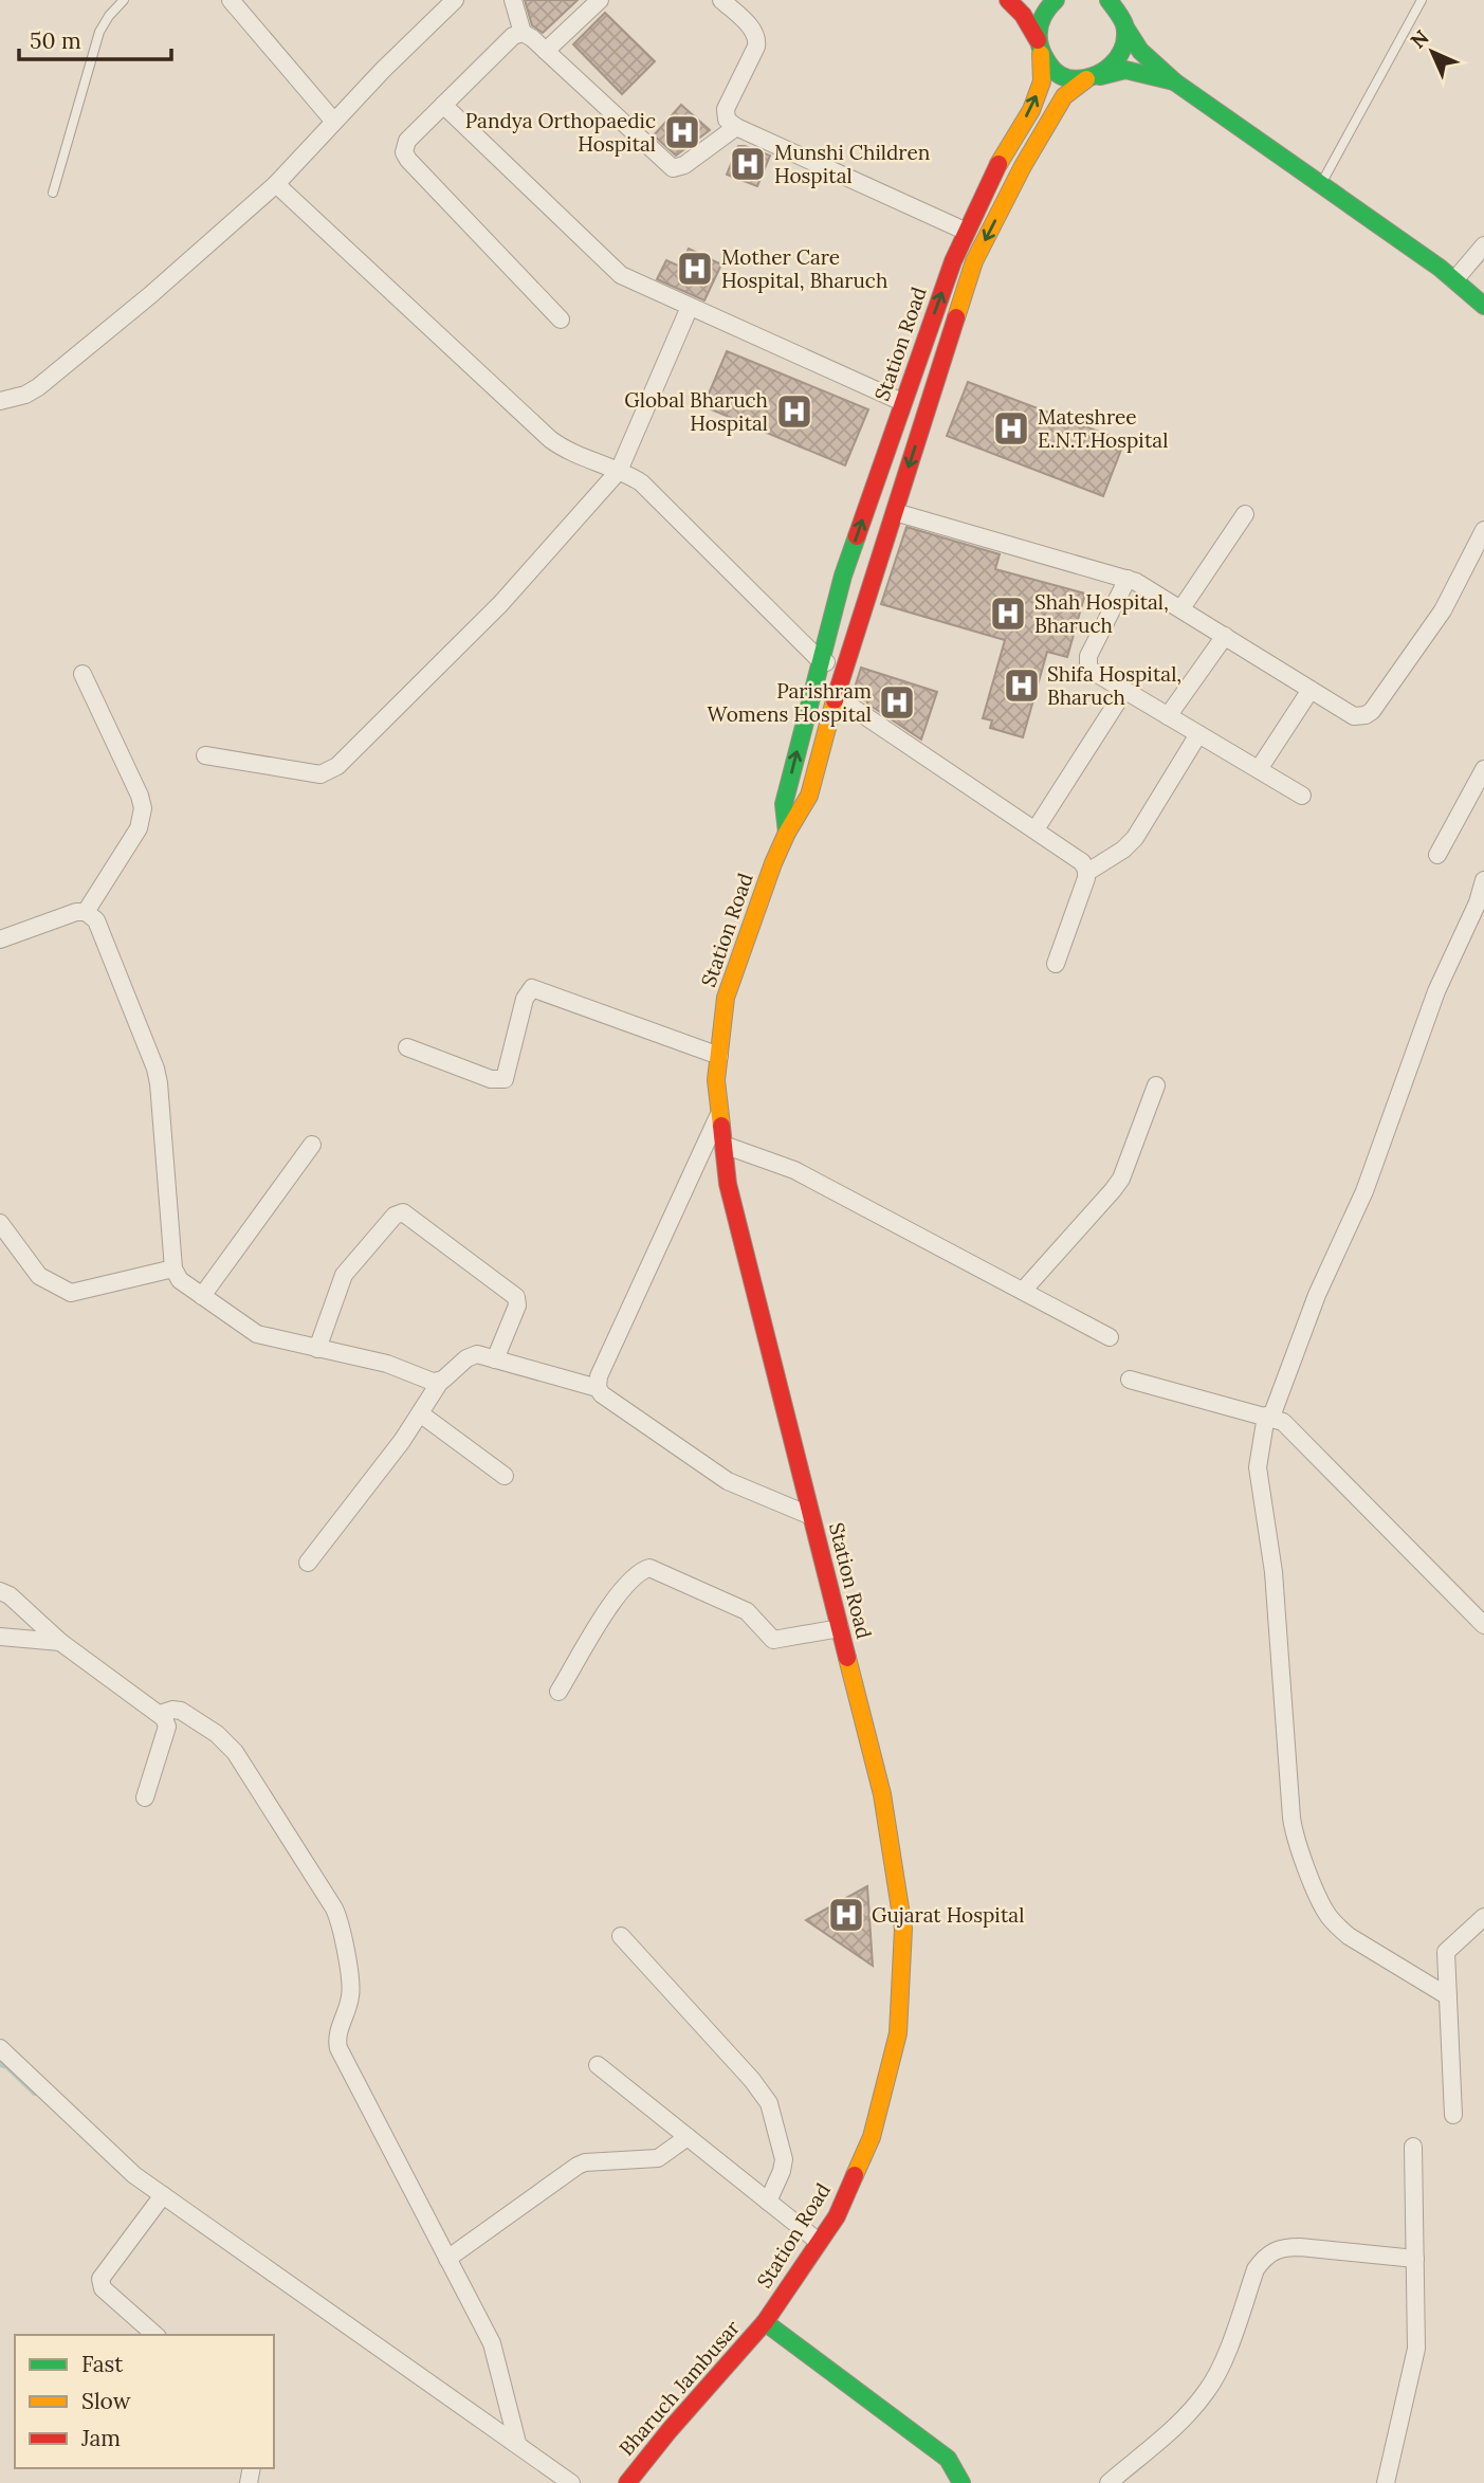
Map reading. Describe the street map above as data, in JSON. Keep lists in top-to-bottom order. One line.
{"streets":{"main road":["Station Road","Bharuch Jambusar"]},"crossings":[["Station Road","Bharuch Jambusar"]],"places":{"hospital":["Pandya Orthopaedic Hospital","Munshi Children Hospital","Mother Care Hospital, Bharuch","Global Bharuch Hospital","Mateshree E.N.T.Hospital","Shah Hospital, Bharuch","Shifa Hospital, Bharuch","Parishram Womens Hospital","Gujarat Hospital"]},"legend":["Fast","Slow","Jam"],"scale_bar":"50 m","north":"top left"}
